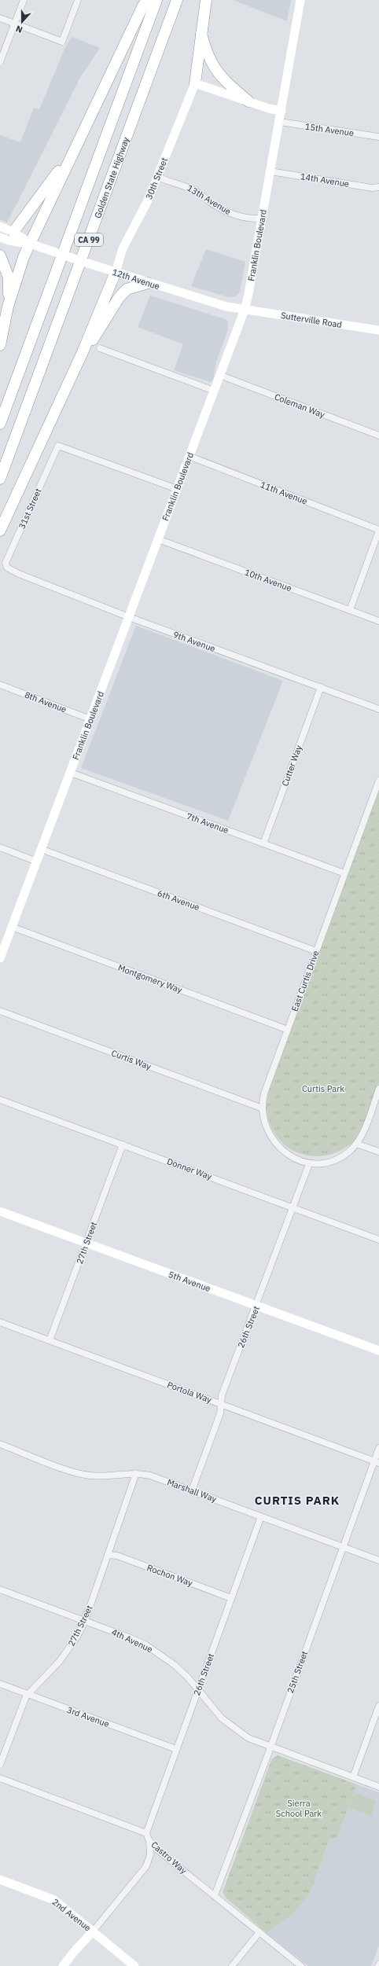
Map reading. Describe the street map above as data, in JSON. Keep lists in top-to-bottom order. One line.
{"streets":{"highway":["Golden State Highway","CA 99"],"main road":["30th Street","Franklin Boulevard","12th Avenue","Sutterville Road","5th Avenue","2nd Avenue"],"street":["15th Avenue","14th Avenue","13th Avenue","Coleman Way","11th Avenue","31st Street","10th Avenue","9th Avenue","8th Avenue","Cutter Way","7th Avenue","6th Avenue","Montgomery Way","East Curtis Drive","Curtis Way","Donner Way","27th Street","26th Street","Portola Way","Marshall Way","Rochon Way","4th Avenue","25th Street","3rd Avenue","Castro Way"]},"crossings":[["15th Avenue","Franklin Boulevard"],["30th Street","13th Avenue"],["30th Street","12th Avenue"],["14th Avenue","Franklin Boulevard"],["13th Avenue","Franklin Boulevard"],["Franklin Boulevard","12th Avenue"],["Franklin Boulevard","Sutterville Road"],["Franklin Boulevard","Coleman Way"],["Franklin Boulevard","11th Avenue"],["Franklin Boulevard","31st Street"],["Franklin Boulevard","10th Avenue"],["Franklin Boulevard","9th Avenue"],["Franklin Boulevard","8th Avenue"],["Franklin Boulevard","7th Avenue"],["Franklin Boulevard","6th Avenue"],["Franklin Boulevard","Montgomery Way"],["12th Avenue","Sutterville Road"],["31st Street","9th Avenue"],["9th Avenue","Cutter Way"],["Cutter Way","7th Avenue"],["7th Avenue","East Curtis Drive"],["6th Avenue","East Curtis Drive"],["Montgomery Way","East Curtis Drive"],["East Curtis Drive","Curtis Way"],["East Curtis Drive","26th Street"],["Donner Way","27th Street"],["Donner Way","26th Street"],["27th Street","5th Avenue"],["27th Street","Portola Way"],["27th Street","Marshall Way"],["27th Street","Rochon Way"],["27th Street","4th Avenue"],["27th Street","3rd Avenue"],["5th Avenue","26th Street"],["26th Street","Portola Way"],["26th Street","Marshall Way"],["26th Street","Rochon Way"],["26th Street","4th Avenue"],["26th Street","3rd Avenue"],["26th Street","Castro Way"],["Portola Way","25th Street"],["Marshall Way","25th Street"],["4th Avenue","25th Street"],["25th Street","Castro Way"]],"districts":["CURTIS PARK"],"parks":["Curtis Park","Sierra School Park"],"north":"bottom"}
